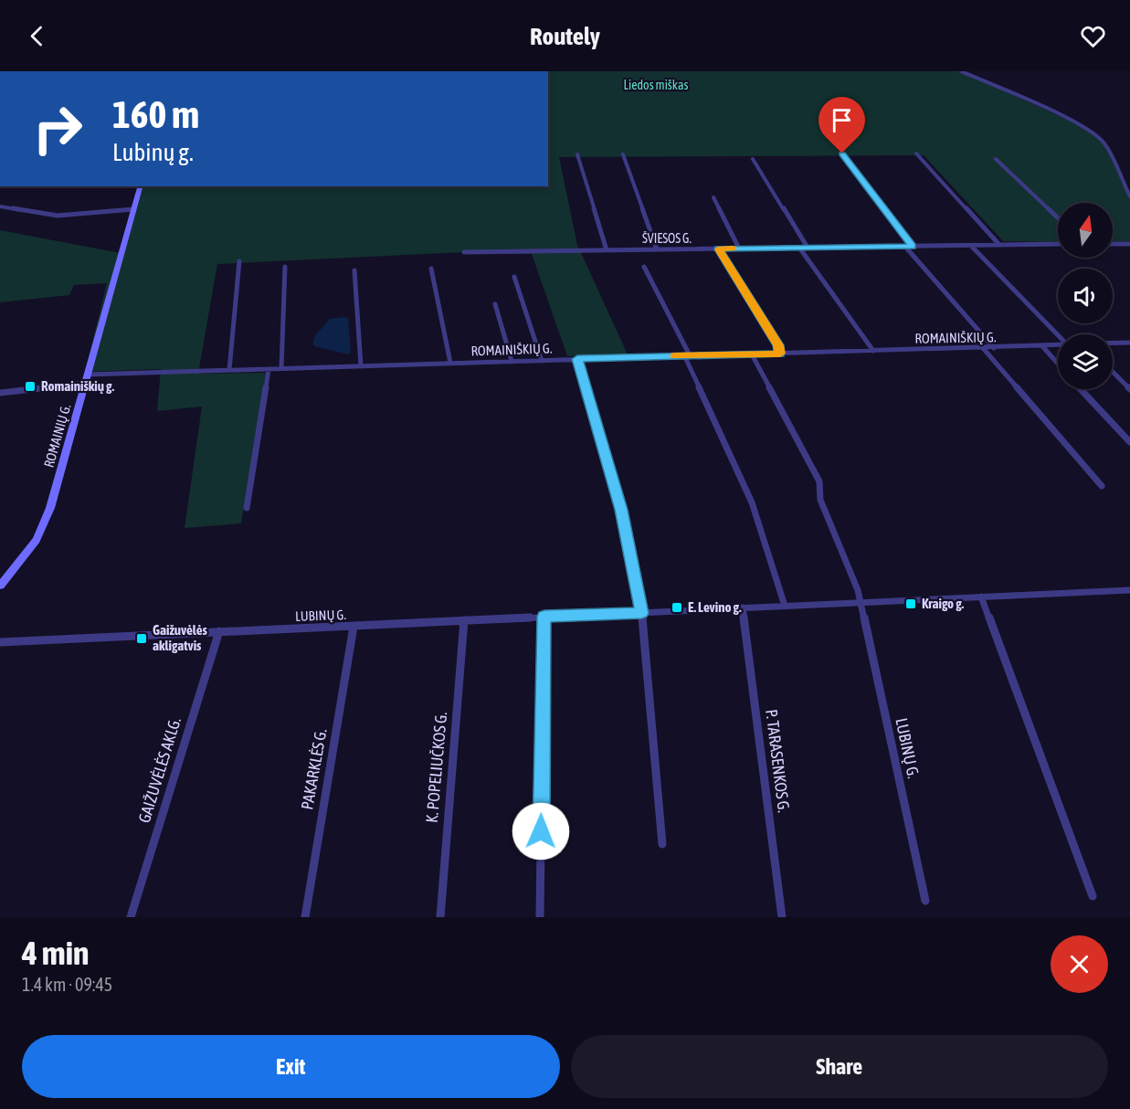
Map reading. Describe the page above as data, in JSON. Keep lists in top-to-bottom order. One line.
{"streets":{"main road":["ROMAINIŲ G."],"street":["ŠVIESOS G.","ROMAINIŠKIŲ G.","LUBINŲ G.","P. TARASENKOS G.","K. POPELIUČKOS G.","PAKARKLĖS G.","GAIŽUVĖLĖS AKLG."]},"crossings":[["ROMAINIŠKIŲ G.","ROMAINIŲ G."],["LUBINŲ G.","P. TARASENKOS G."],["LUBINŲ G.","K. POPELIUČKOS G."],["LUBINŲ G.","PAKARKLĖS G."],["LUBINŲ G.","GAIŽUVĖLĖS AKLG."]],"parks":["Liedos miškas"],"places":{"transit":["Romainiškių g.","Kraigo g.","E. Levino g.","Gaižuvėlės akligatvis"]},"north":"top","page":{"header":"Routely","turn":["160 m","Lubinų g."],"heading":["4 min","1.4 km · 09:45"],"buttons":["Exit","Share"]}}
